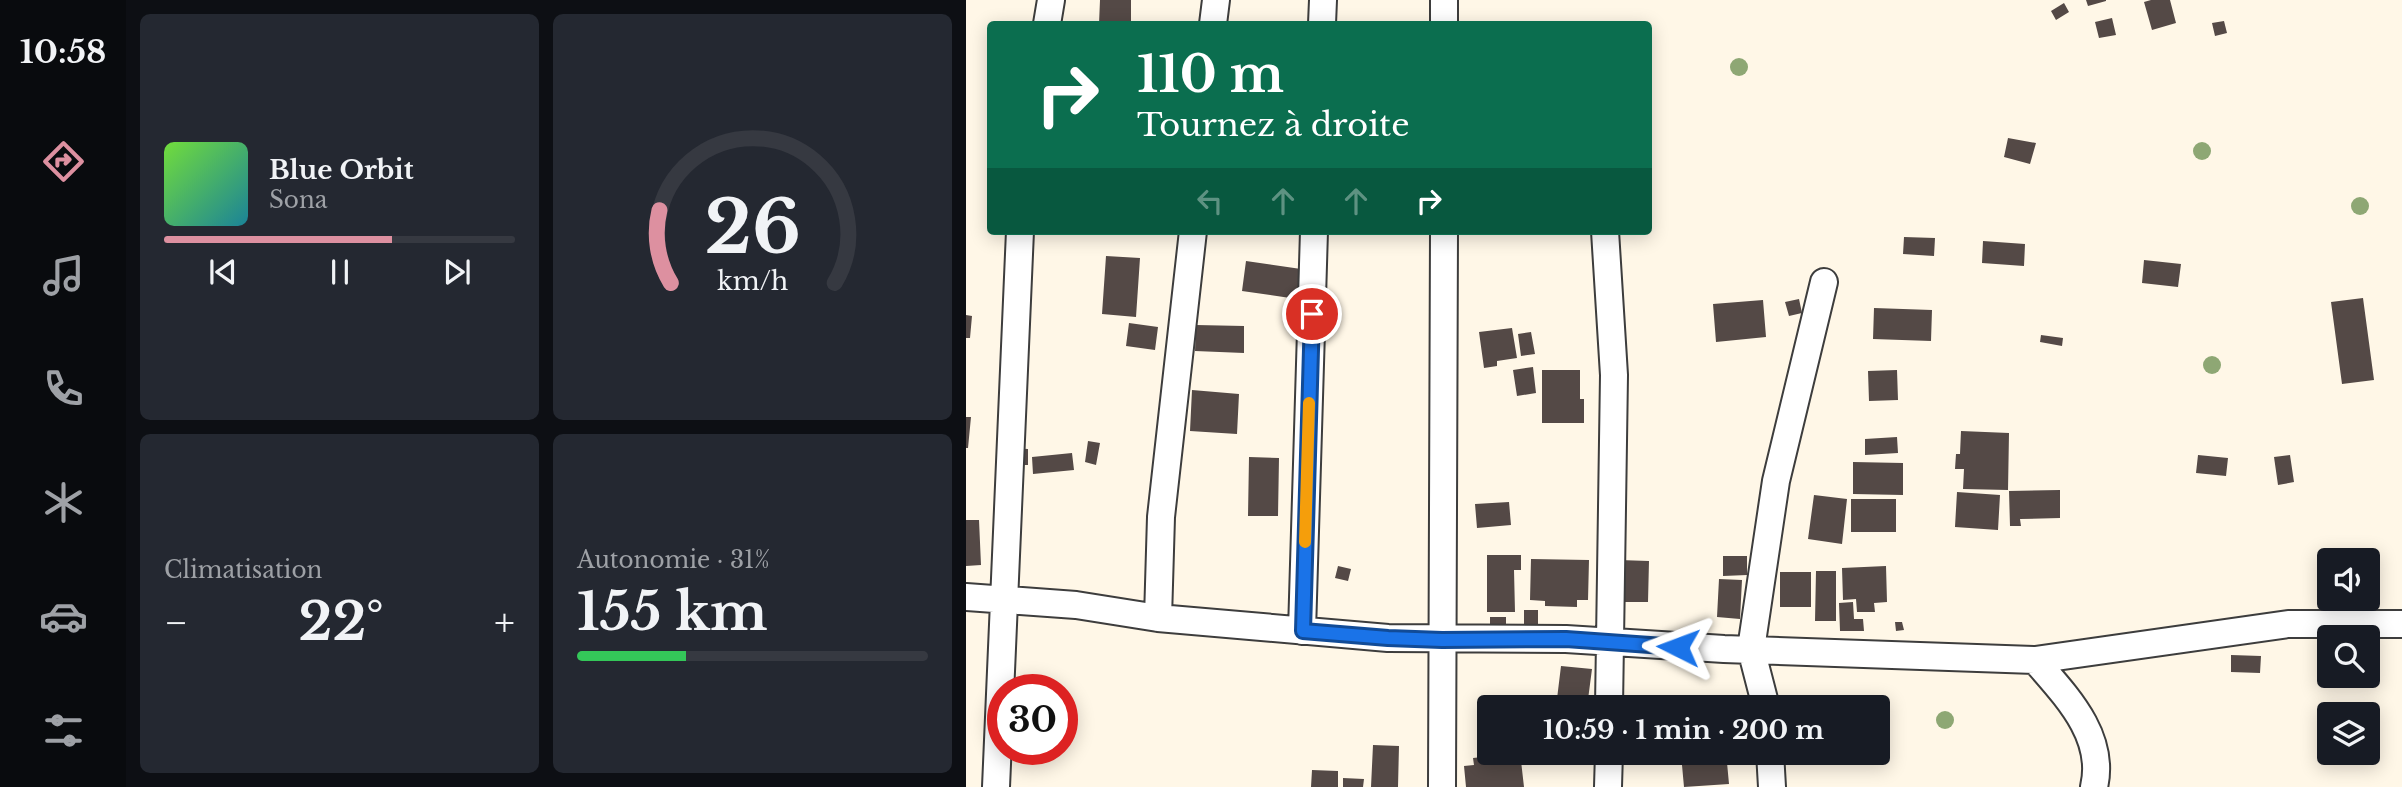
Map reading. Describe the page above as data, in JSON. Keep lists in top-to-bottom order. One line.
{"page":{"tabs":"10:58","turn":["110 m","Tournez à droite"],"song":["Blue Orbit","Sona"],"tile":["Climatisation",["Autonomie · 31%","155 km"]],"heat":["−","22°","+"],"limit":"30","trip":"10:59 · 1 min · 200 m","gauge":["26","km/h"]}}
